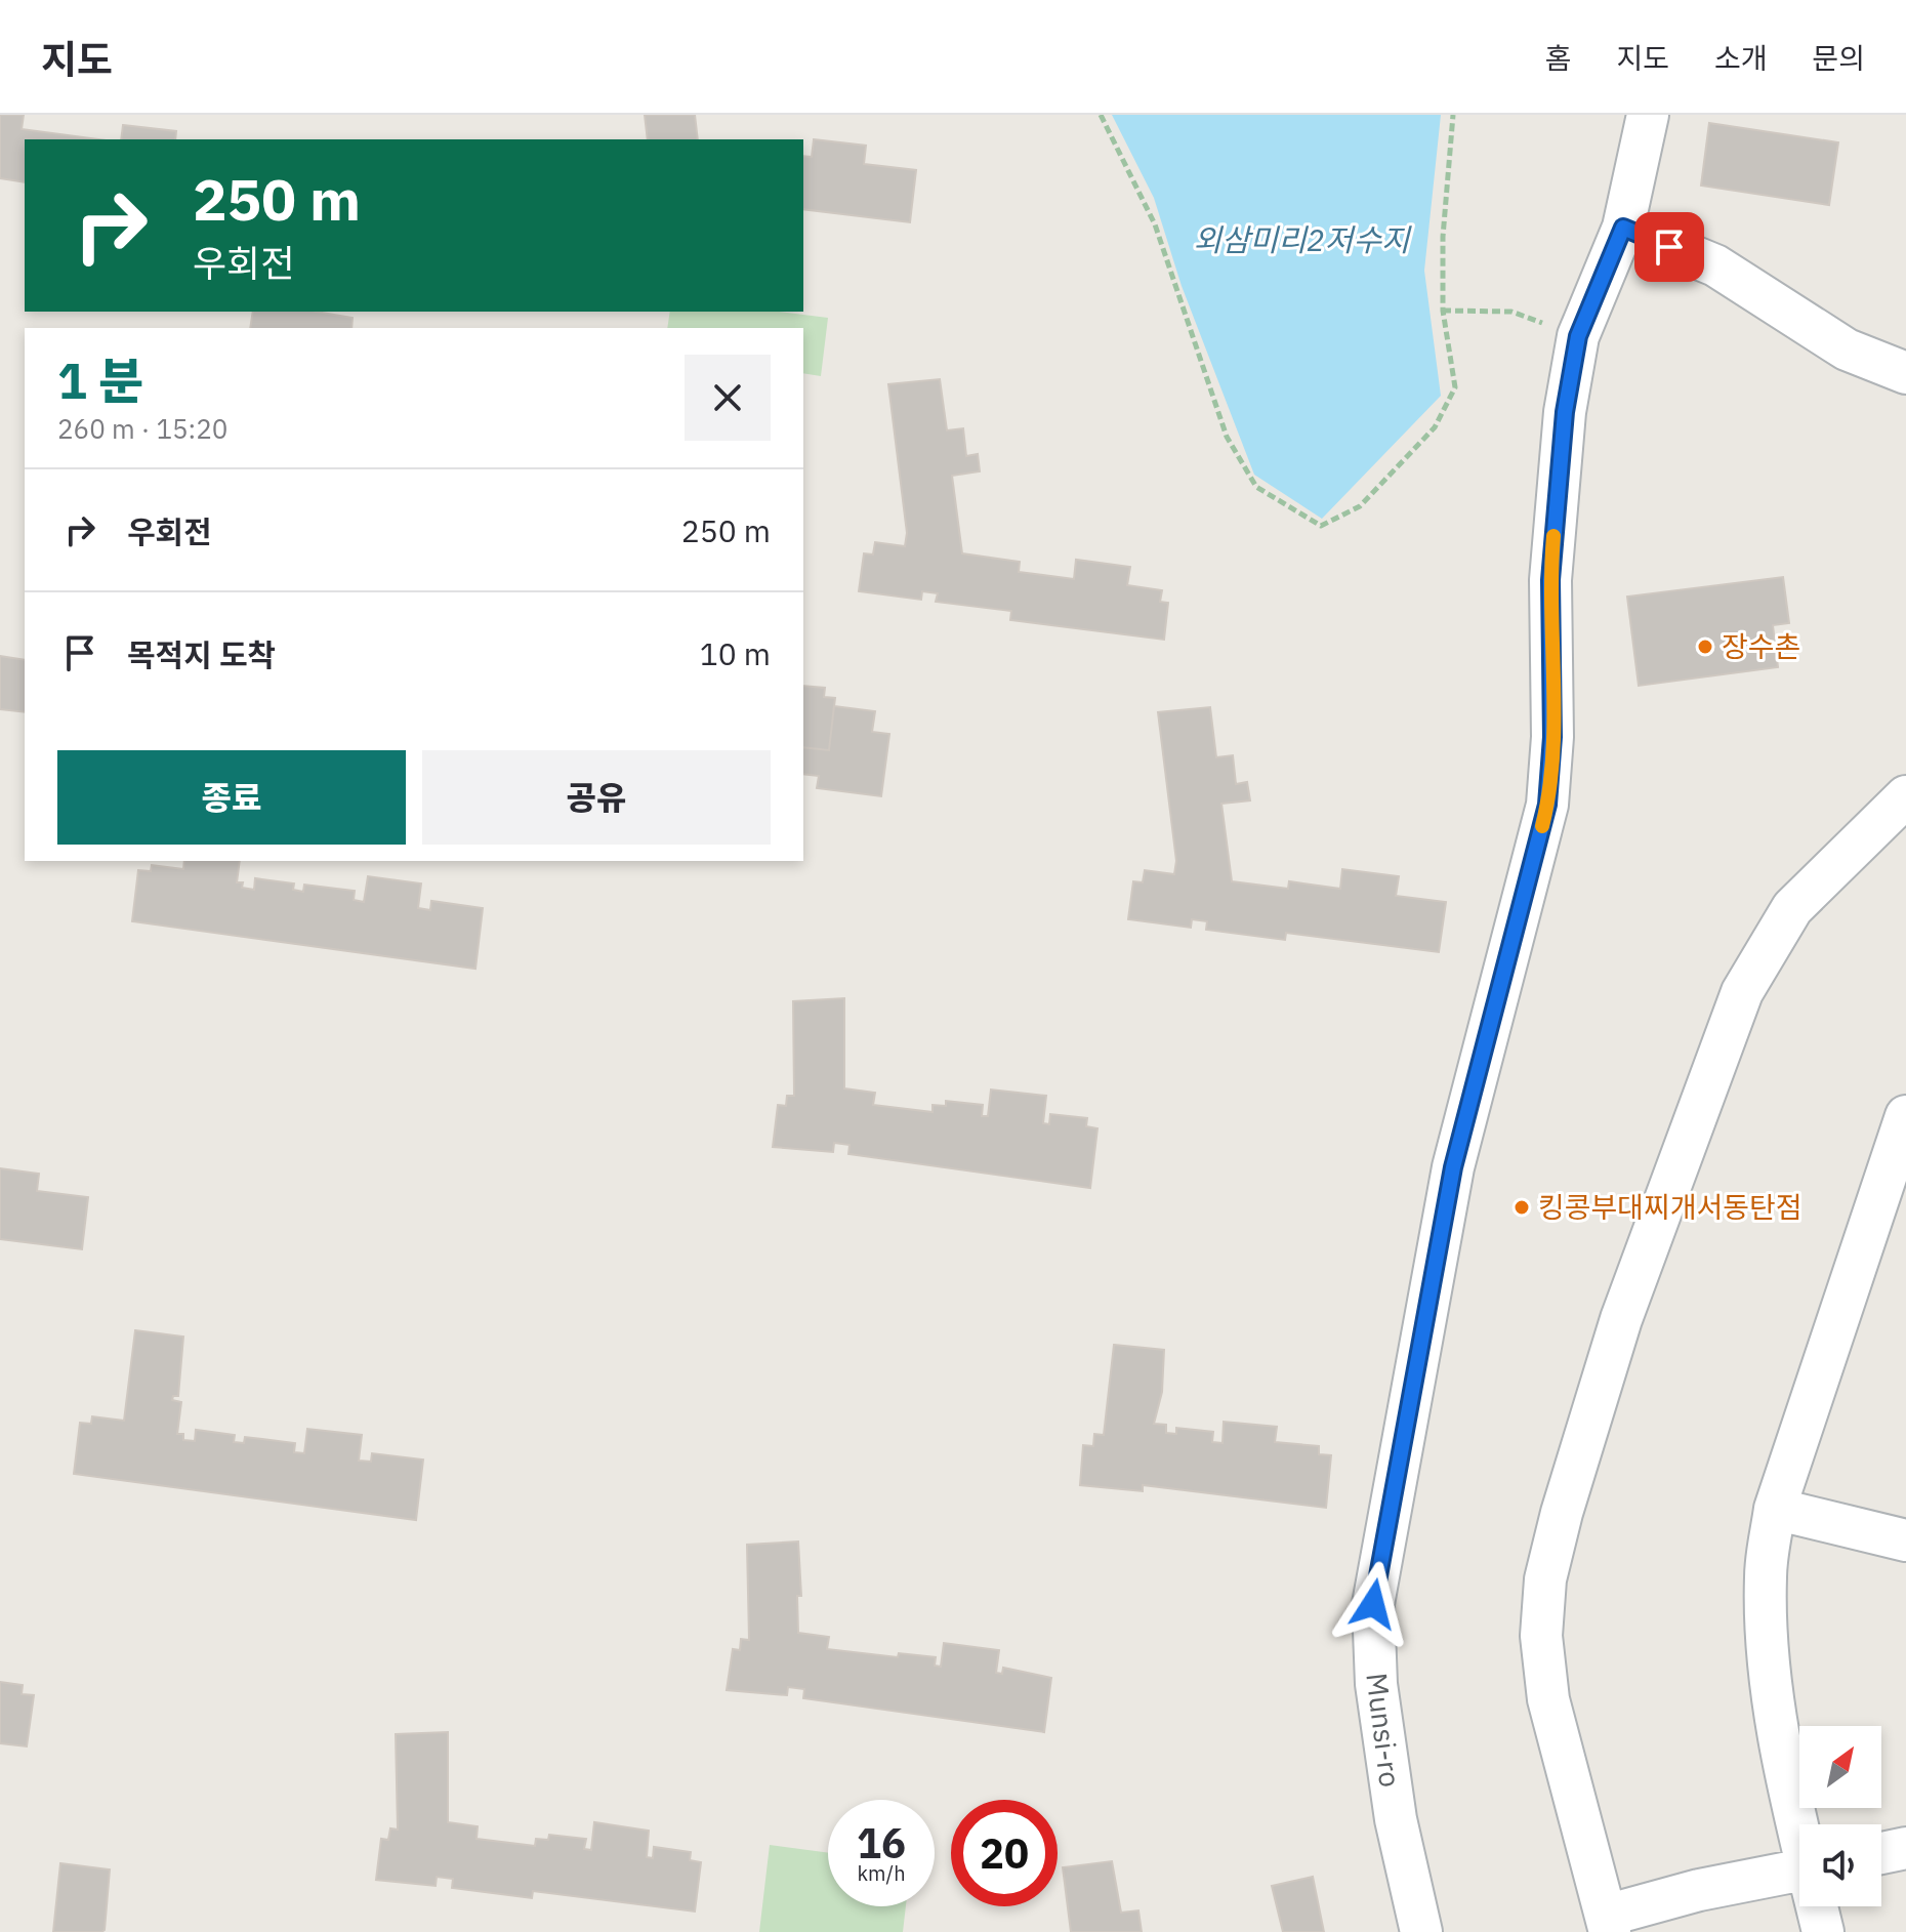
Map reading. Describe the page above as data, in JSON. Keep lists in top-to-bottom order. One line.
{"streets":{"street":["Munsi-ro"]},"water":["외삼미리2저수지"],"places":["장수촌","킹콩부대찌개서동탄점"],"north":"top right","page":{"header":"지도","nav":["홈","지도","소개","문의"],"turn":["250 m","우회전"],"heading":["1 분","260 m · 15:20"],"list":[{"name":"우회전","value":"250 m"},{"name":"목적지 도착","value":"10 m"}],"buttons":["종료","공유"],"speed":"16 km/h","limit":"20"}}
